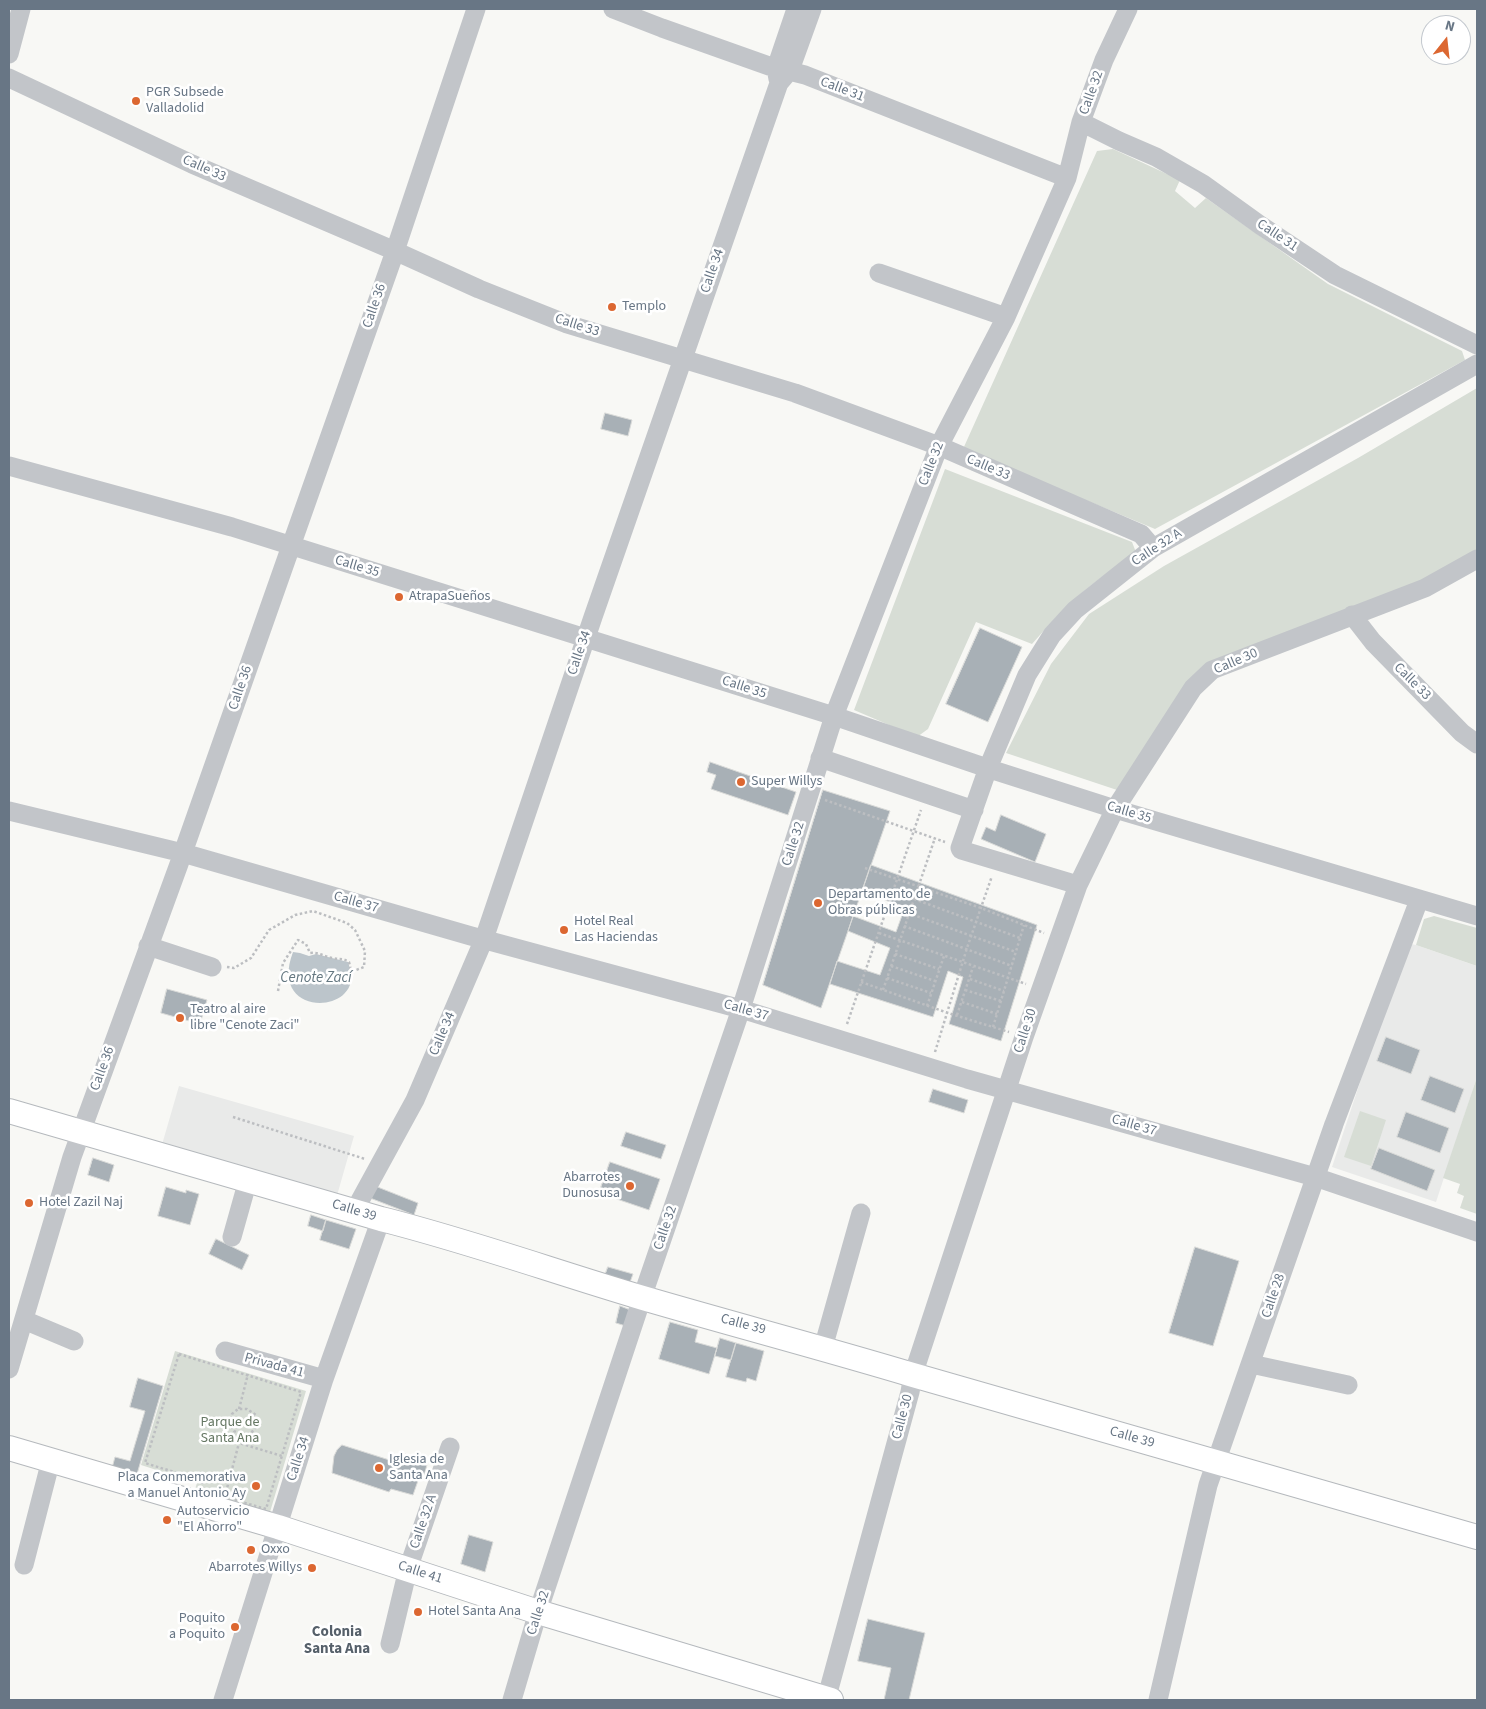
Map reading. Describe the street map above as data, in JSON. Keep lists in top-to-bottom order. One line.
{"streets":{"main road":["Calle 39","Calle 41"],"street":["Calle 31","Calle 32","Calle 33","Calle 34","Calle 36","Calle 32 A","Calle 35","Calle 30","Calle 37","Calle 28","Privada 41"]},"crossings":[["Calle 31","Calle 32"],["Calle 31","Calle 34"],["Calle 32","Calle 33"],["Calle 32","Calle 35"],["Calle 32","Calle 37"],["Calle 32","Calle 39"],["Calle 32","Calle 41"],["Calle 33","Calle 34"],["Calle 33","Calle 36"],["Calle 33","Calle 32 A"],["Calle 33","Calle 30"],["Calle 34","Calle 35"],["Calle 34","Calle 37"],["Calle 34","Calle 39"],["Calle 34","Privada 41"],["Calle 34","Calle 41"],["Calle 36","Calle 35"],["Calle 36","Calle 37"],["Calle 36","Calle 39"],["Calle 32 A","Calle 35"],["Calle 32 A","Calle 41"],["Calle 35","Calle 30"],["Calle 35","Calle 28"],["Calle 30","Calle 37"],["Calle 30","Calle 39"],["Calle 30","Calle 41"],["Calle 37","Calle 28"],["Calle 39","Calle 28"]],"districts":["Colonia Santa Ana"],"water":["Cenote Zací"],"parks":["Parque de Santa Ana"],"places":["PGR Subsede Valladolid","Templo","AtrapaSueños","Super Willys","Departamento de Obras públicas","Hotel Real Las Haciendas","Teatro al aire libre \"Cenote Zaci\"","Abarrotes Dunosusa","Hotel Zazil Naj","Iglesia de Santa Ana","Placa Conmemorativa a Manuel Antonio Ay","Autoservicio \"El Ahorro\"","Oxxo","Abarrotes Willys","Hotel Santa Ana","Poquito a Poquito"],"north":"top"}
